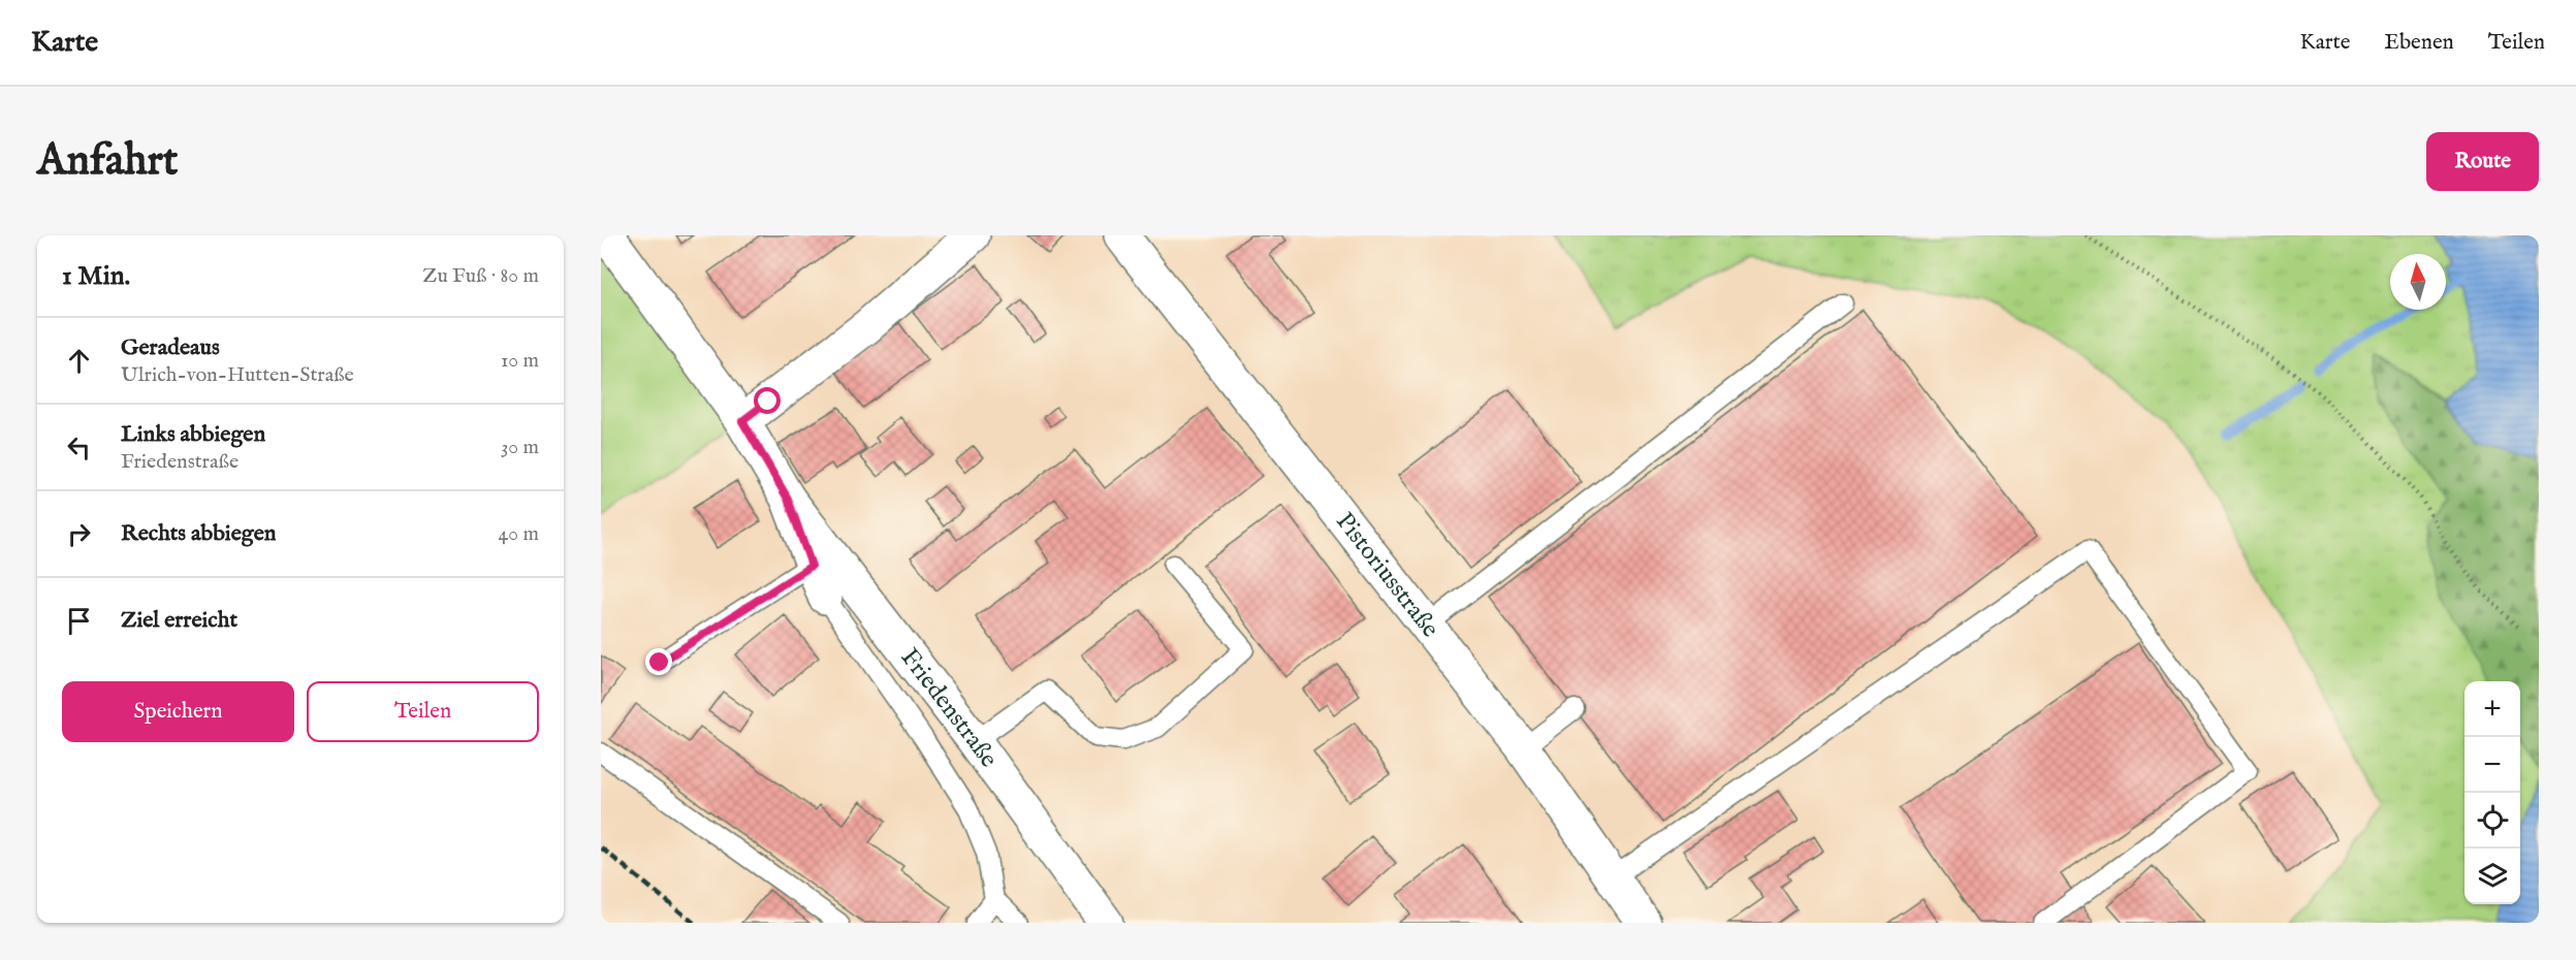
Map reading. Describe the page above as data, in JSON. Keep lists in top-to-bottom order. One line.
{"streets":{"street":["Pistoriusstraße","Friedenstraße"]},"north":"top","page":{"header":"Karte","nav":["Karte","Ebenen","Teilen"],"buttons":["Route",["Speichern","Teilen"]],"title":"Anfahrt","heading":["1 Min.","Zu Fuß · 80 m"],"list":[["Geradeaus","Ulrich-von-Hutten-Straße","10 m"],["Links abbiegen","Friedenstraße","30 m"],["Rechts abbiegen","40 m"],"Ziel erreicht"],"map_buttons":["+","−"]}}
